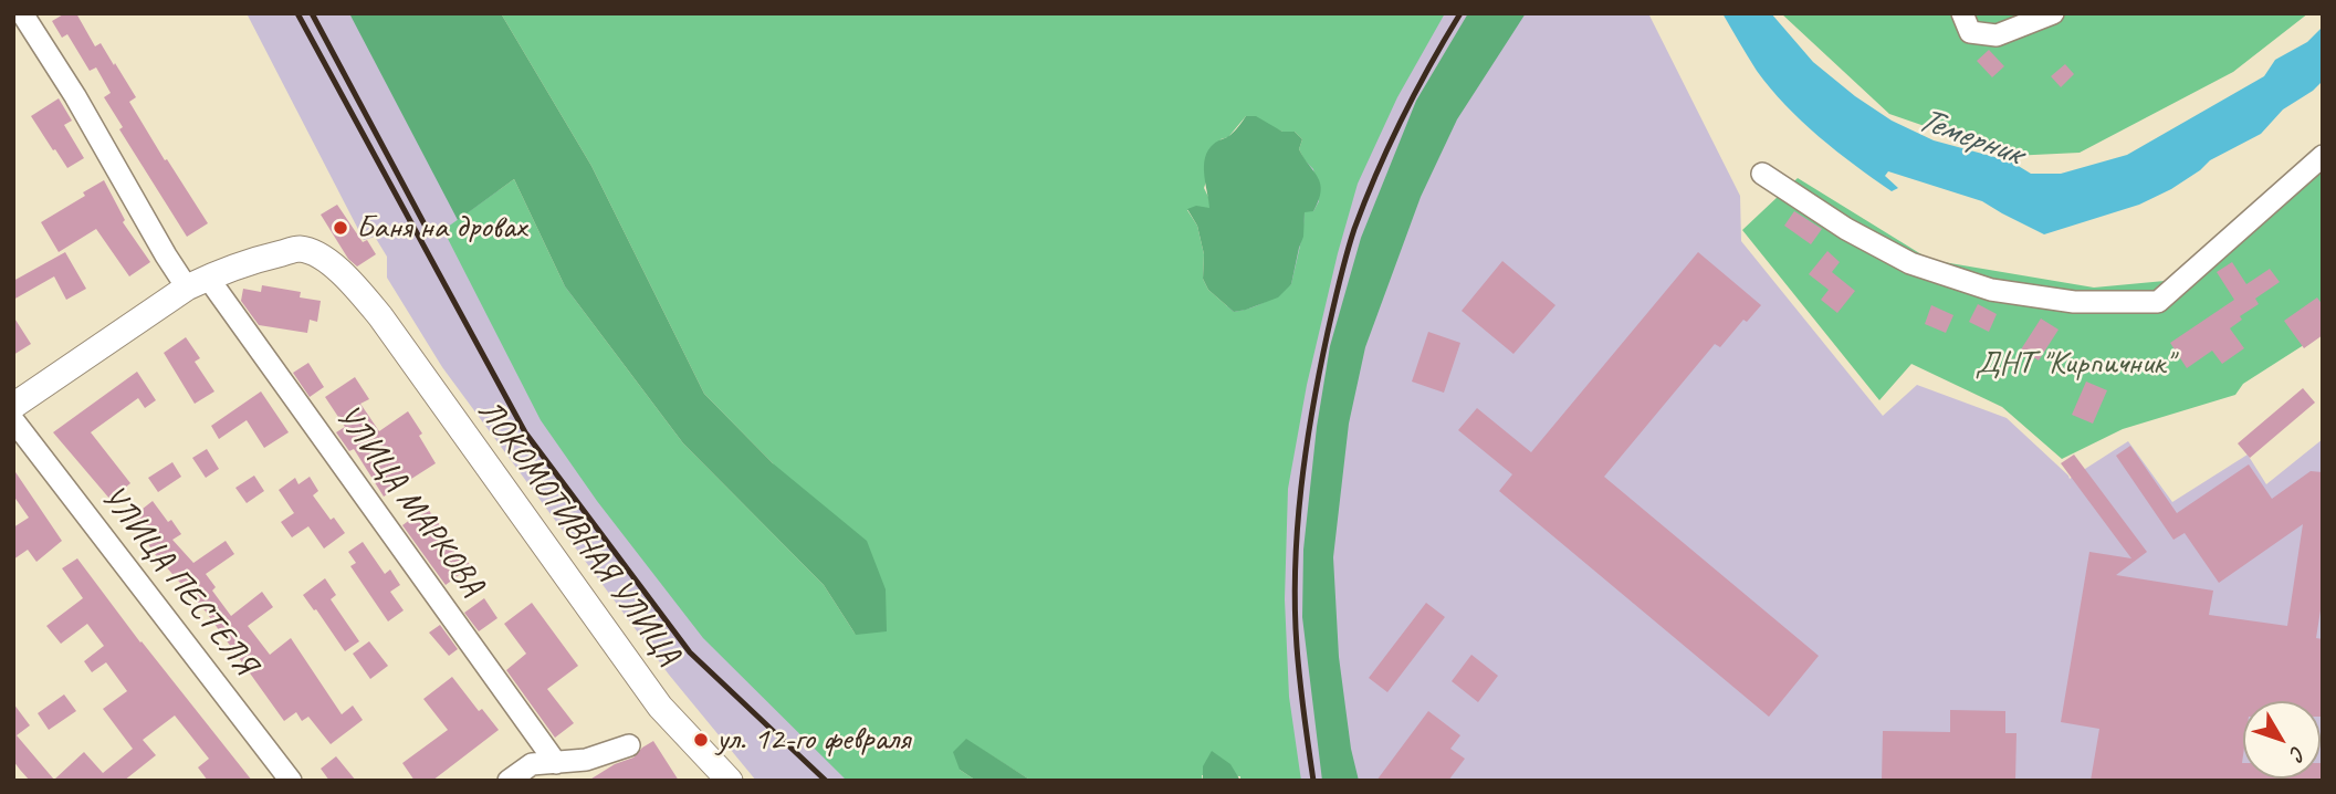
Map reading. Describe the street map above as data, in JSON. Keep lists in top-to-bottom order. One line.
{"streets":{"street":["УЛИЦА МАРКОВА","ЛОКОМОТИВНАЯ УЛИЦА","УЛИЦА ПЕСТЕЛЯ"]},"crossings":[["УЛИЦА МАРКОВА","ЛОКОМОТИВНАЯ УЛИЦА"]],"water":["Темерник"],"parks":["ДНТ \"Кирпичник\""],"places":["Баня на дровах","ул. 12-го февраля"],"north":"bottom right"}
